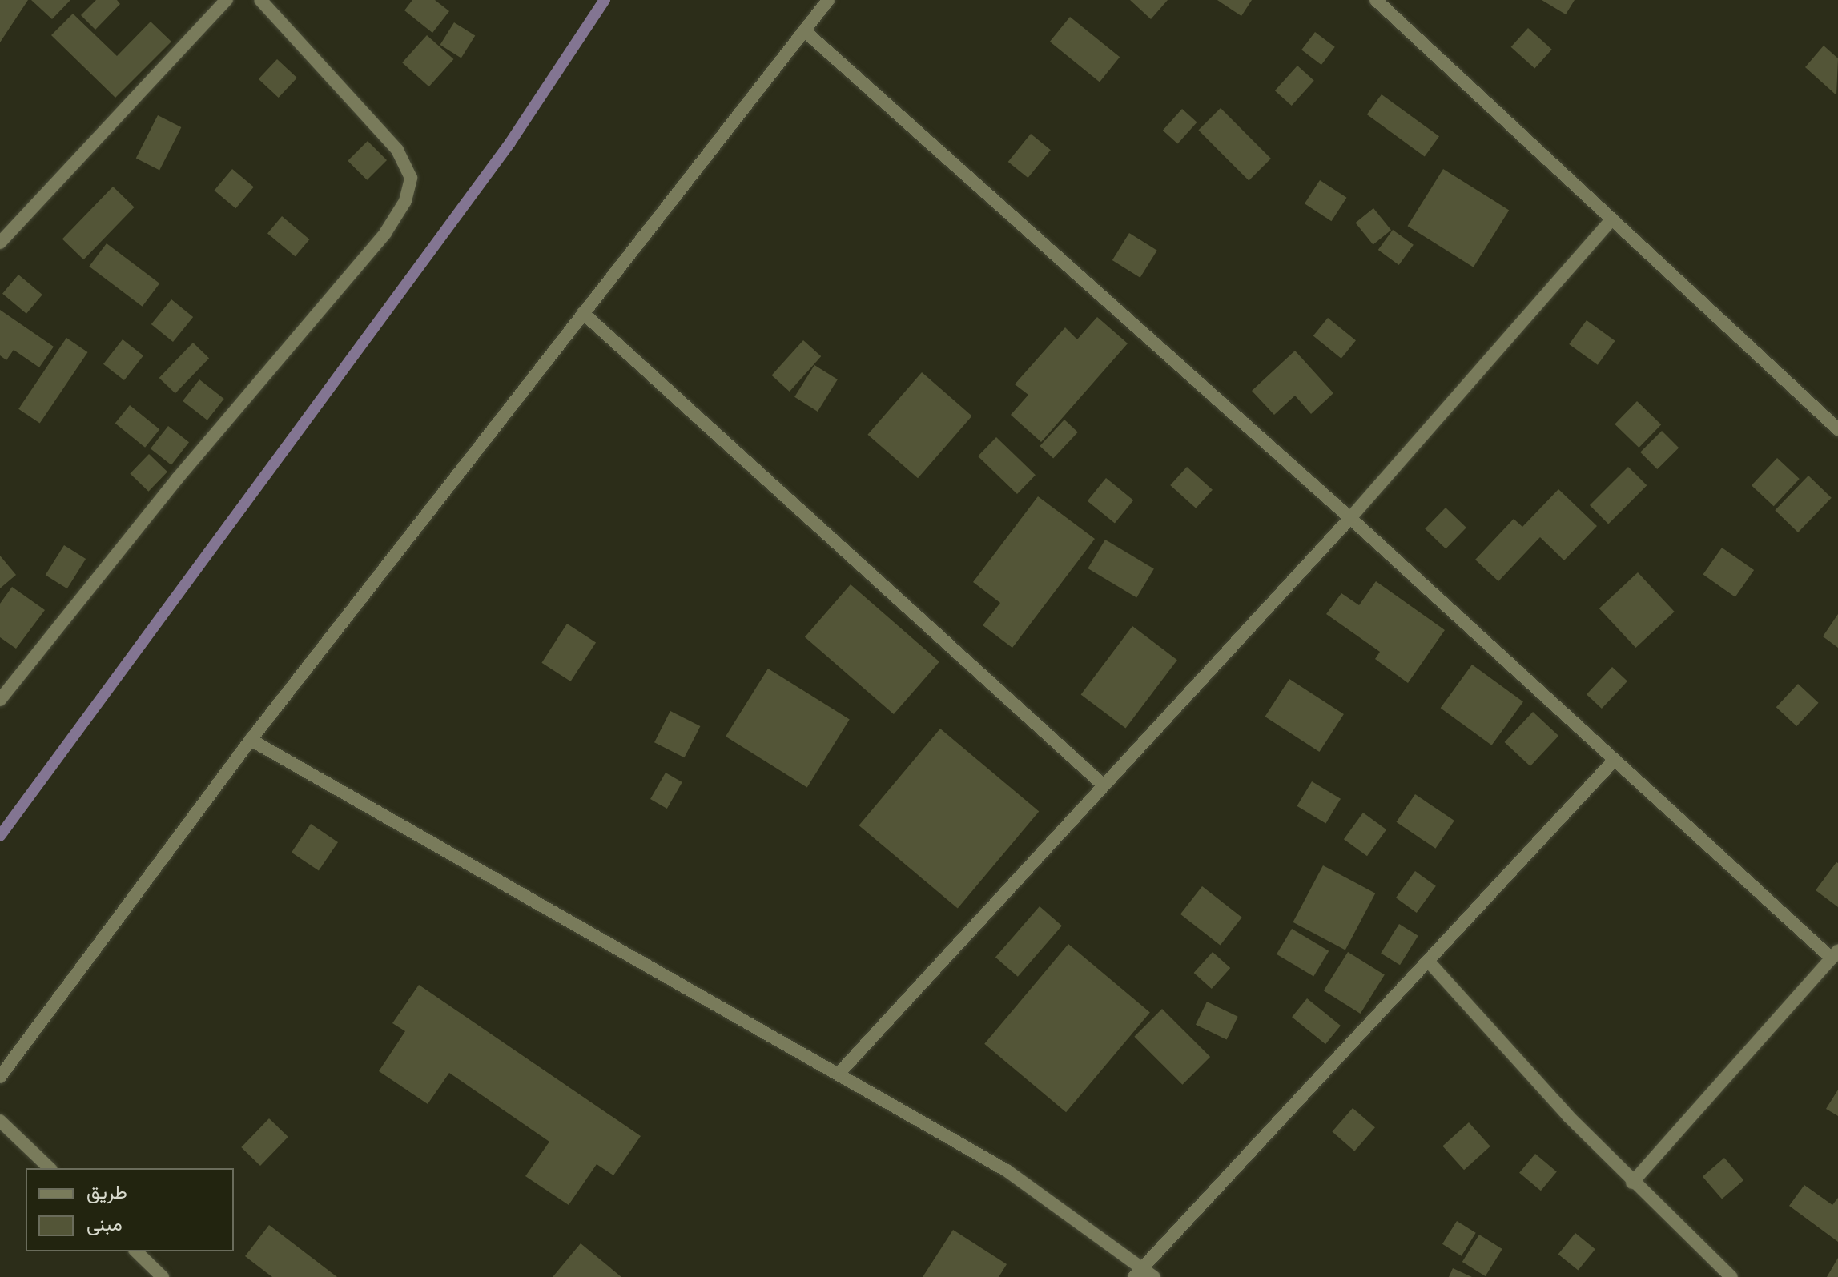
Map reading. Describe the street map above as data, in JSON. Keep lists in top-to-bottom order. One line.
{"legend":["طريق","مبنى"]}
